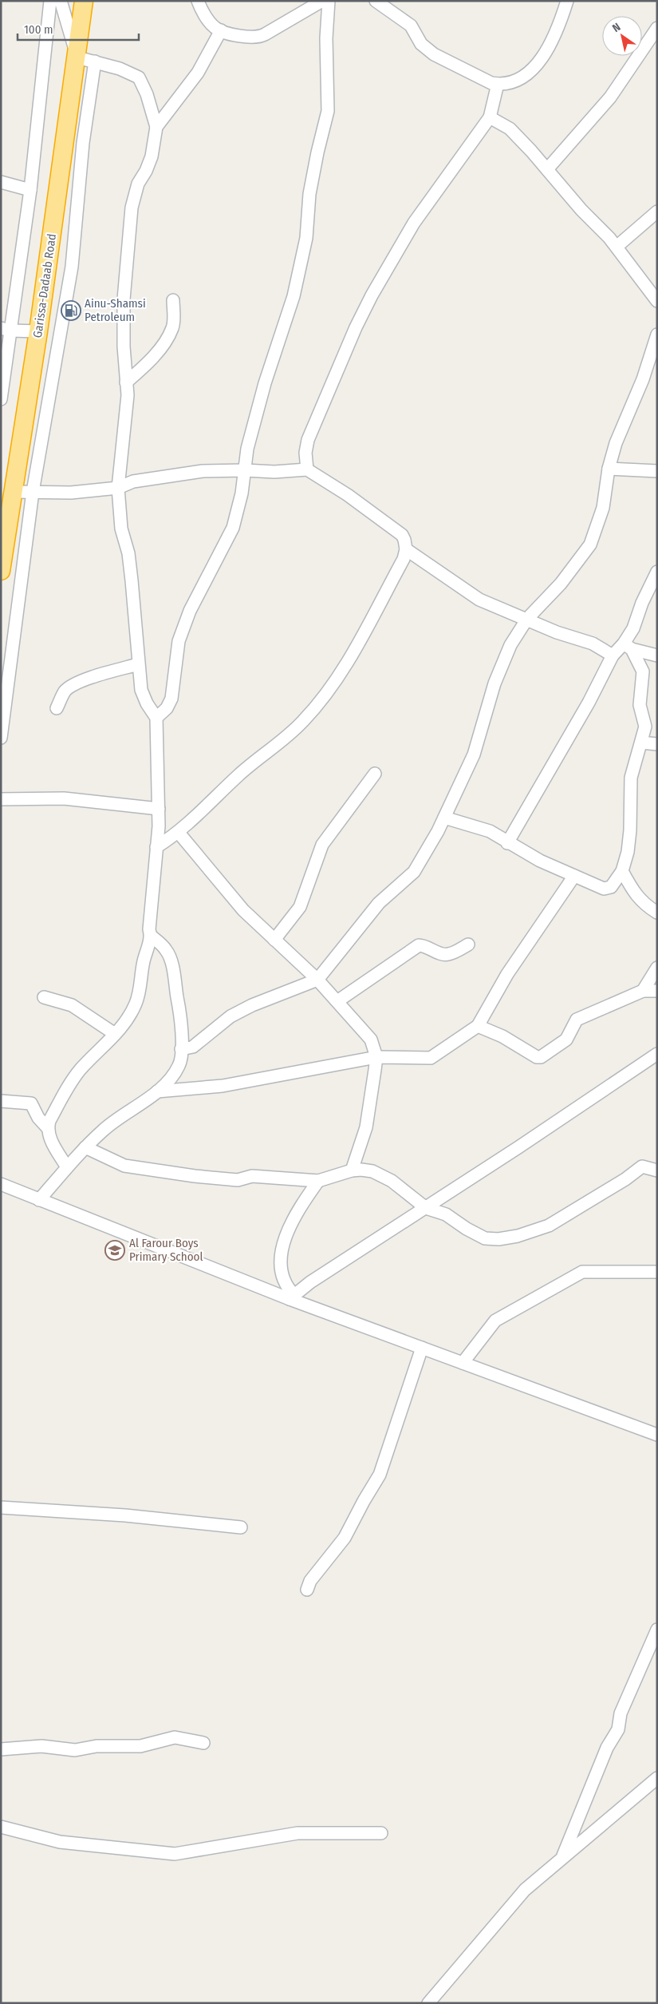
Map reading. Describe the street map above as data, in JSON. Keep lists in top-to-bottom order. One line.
{"streets":{"highway":["Garissa-Dadaab Road"]},"places":{"fuel station":["Ainu-Shamsi Petroleum"],"school or university":["Al Farour Boys Primary School"]},"scale_bar":"100 m","north":"top left"}
